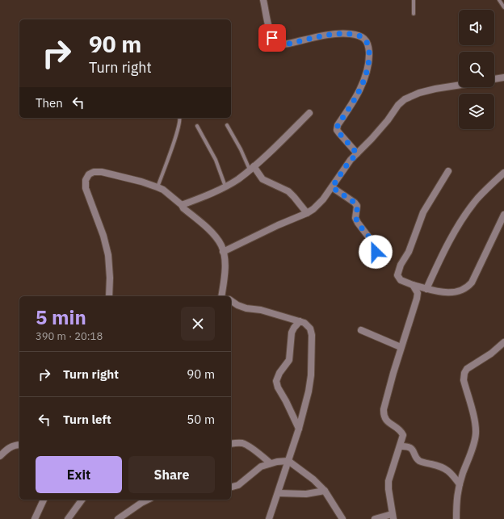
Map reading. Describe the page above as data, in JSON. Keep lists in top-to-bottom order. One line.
{"page":{"turn":["90 m","Turn right"],"then":"Then","heading":["5 min","390 m · 20:18"],"list":[{"name":"Turn right","value":"90 m"},{"name":"Turn left","value":"50 m"}],"buttons":["Exit","Share"]}}
